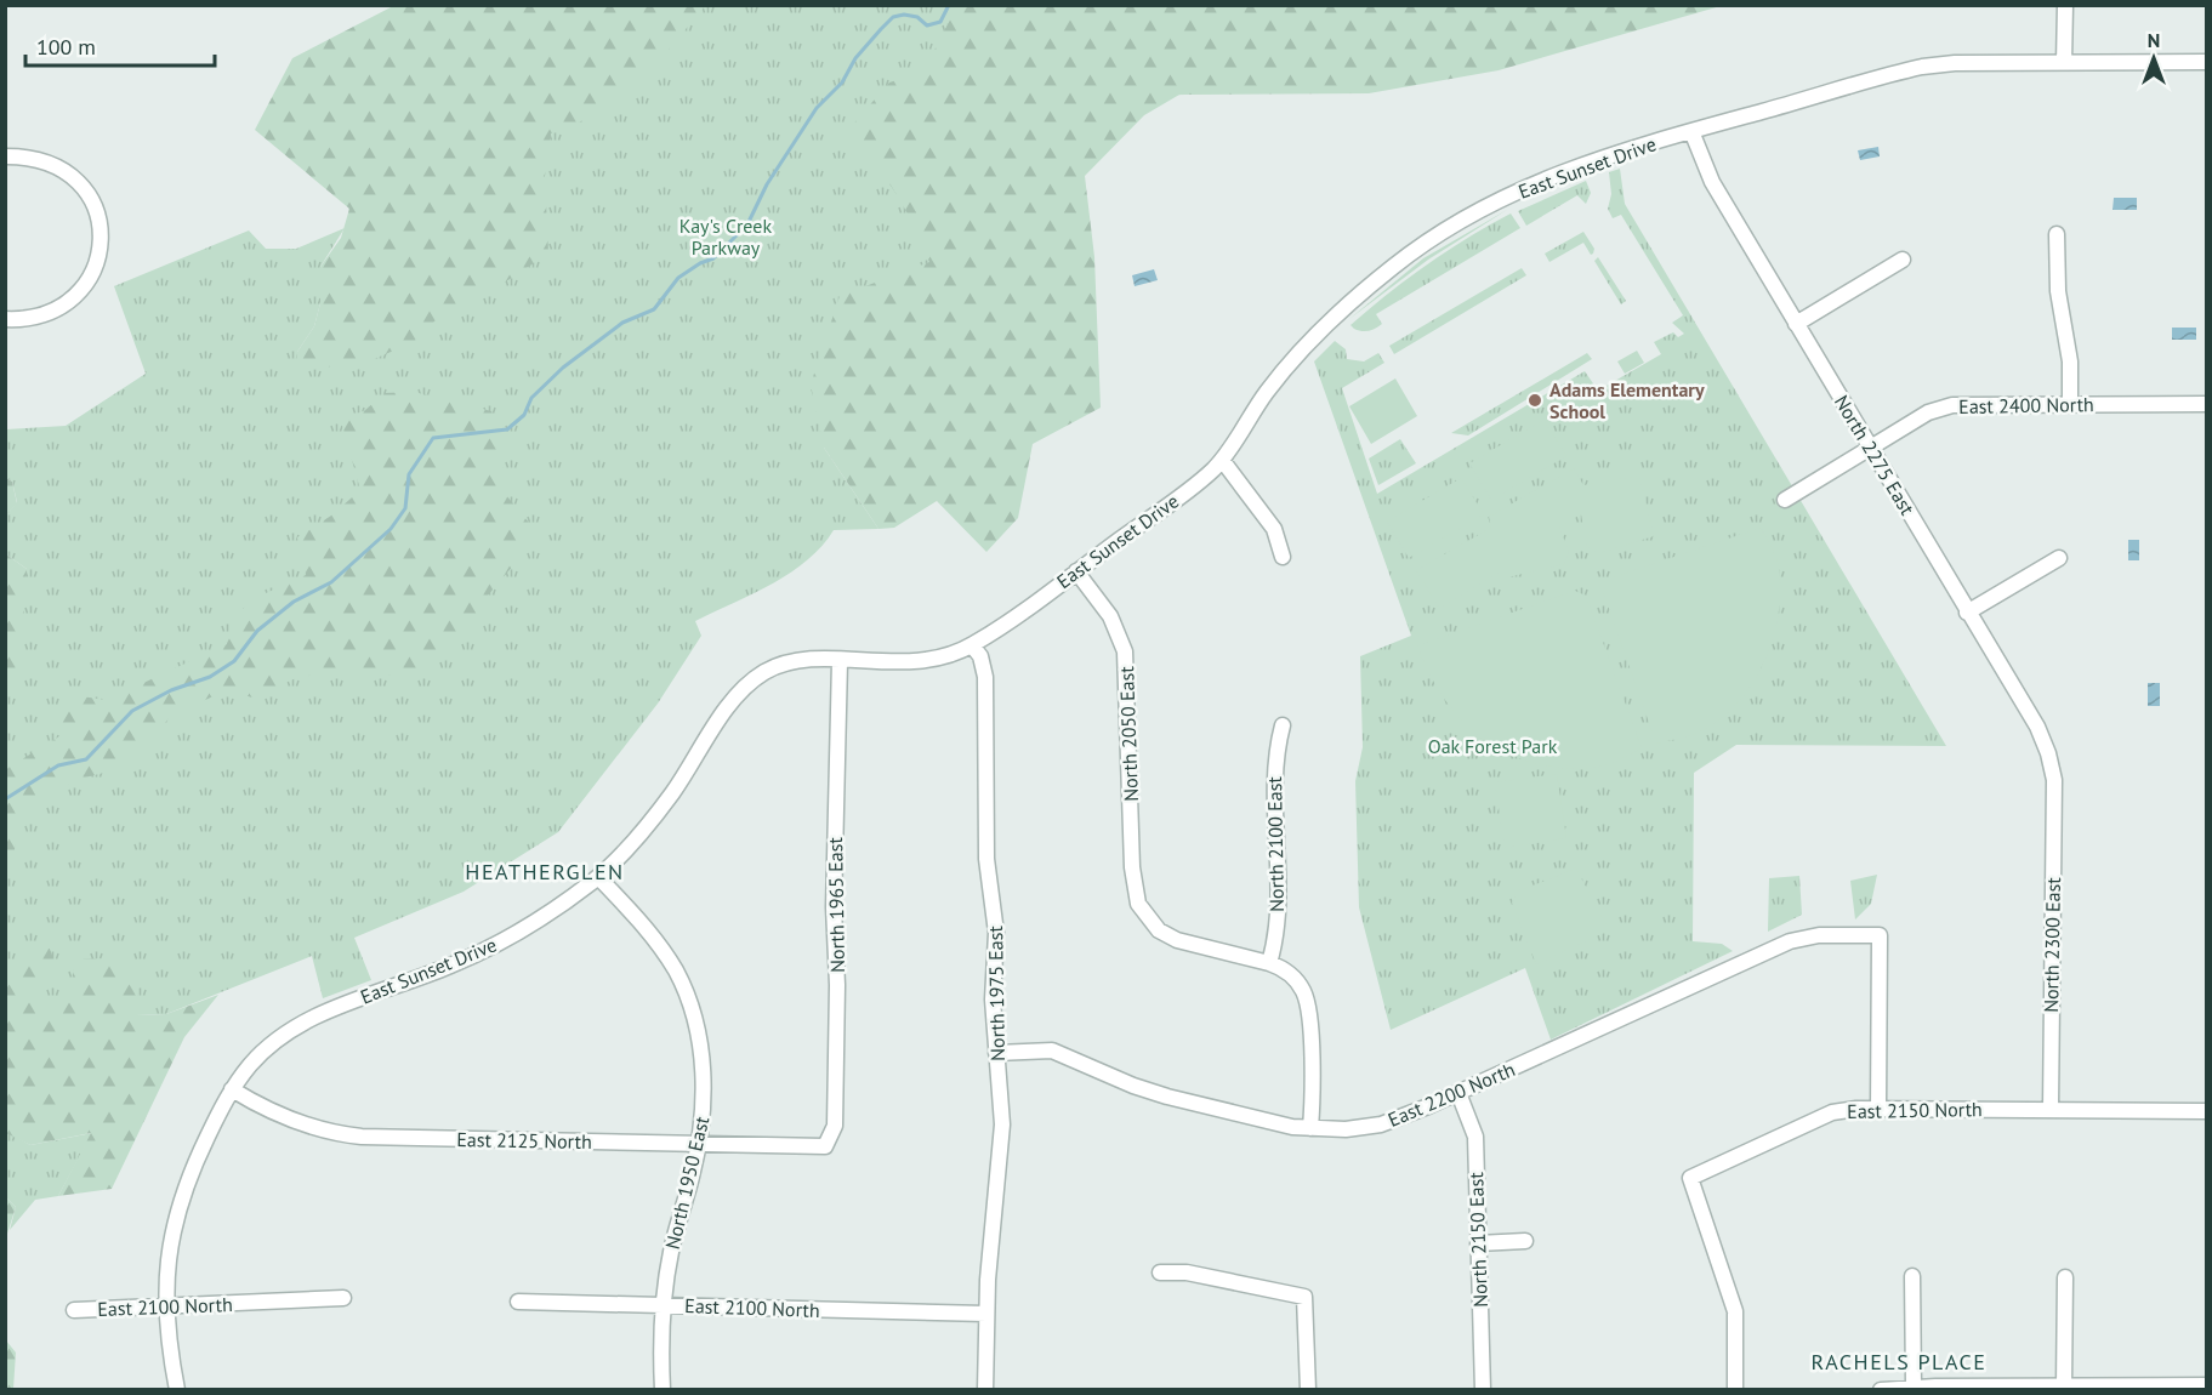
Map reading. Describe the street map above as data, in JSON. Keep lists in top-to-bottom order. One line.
{"streets":{"street":["East Sunset Drive","East 2400 North","North 2275 East","North 2050 East","North 2100 East","North 1965 East","North 2300 East","North 1975 East","East 2200 North","East 2150 North","East 2125 North","North 1950 East","North 2150 East","East 2100 North"]},"crossings":[["East Sunset Drive","North 2275 East"],["East Sunset Drive","North 2050 East"],["East Sunset Drive","North 1965 East"],["East Sunset Drive","North 1975 East"],["East Sunset Drive","East 2125 North"],["East Sunset Drive","North 1950 East"],["East Sunset Drive","East 2100 North"],["East 2400 North","North 2275 East"],["North 2275 East","North 2300 East"],["North 2050 East","North 2100 East"],["North 1965 East","East 2125 North"],["North 2300 East","East 2150 North"],["North 1975 East","East 2200 North"],["North 1975 East","East 2100 North"],["East 2200 North","East 2150 North"],["East 2200 North","North 2150 East"],["East 2125 North","North 1950 East"],["North 1950 East","East 2100 North"]],"districts":["HEATHERGLEN","RACHELS PLACE"],"parks":["Kay's Creek Parkway","Oak Forest Park"],"places":["Adams Elementary School"],"scale_bar":"100 m","north":"top"}
